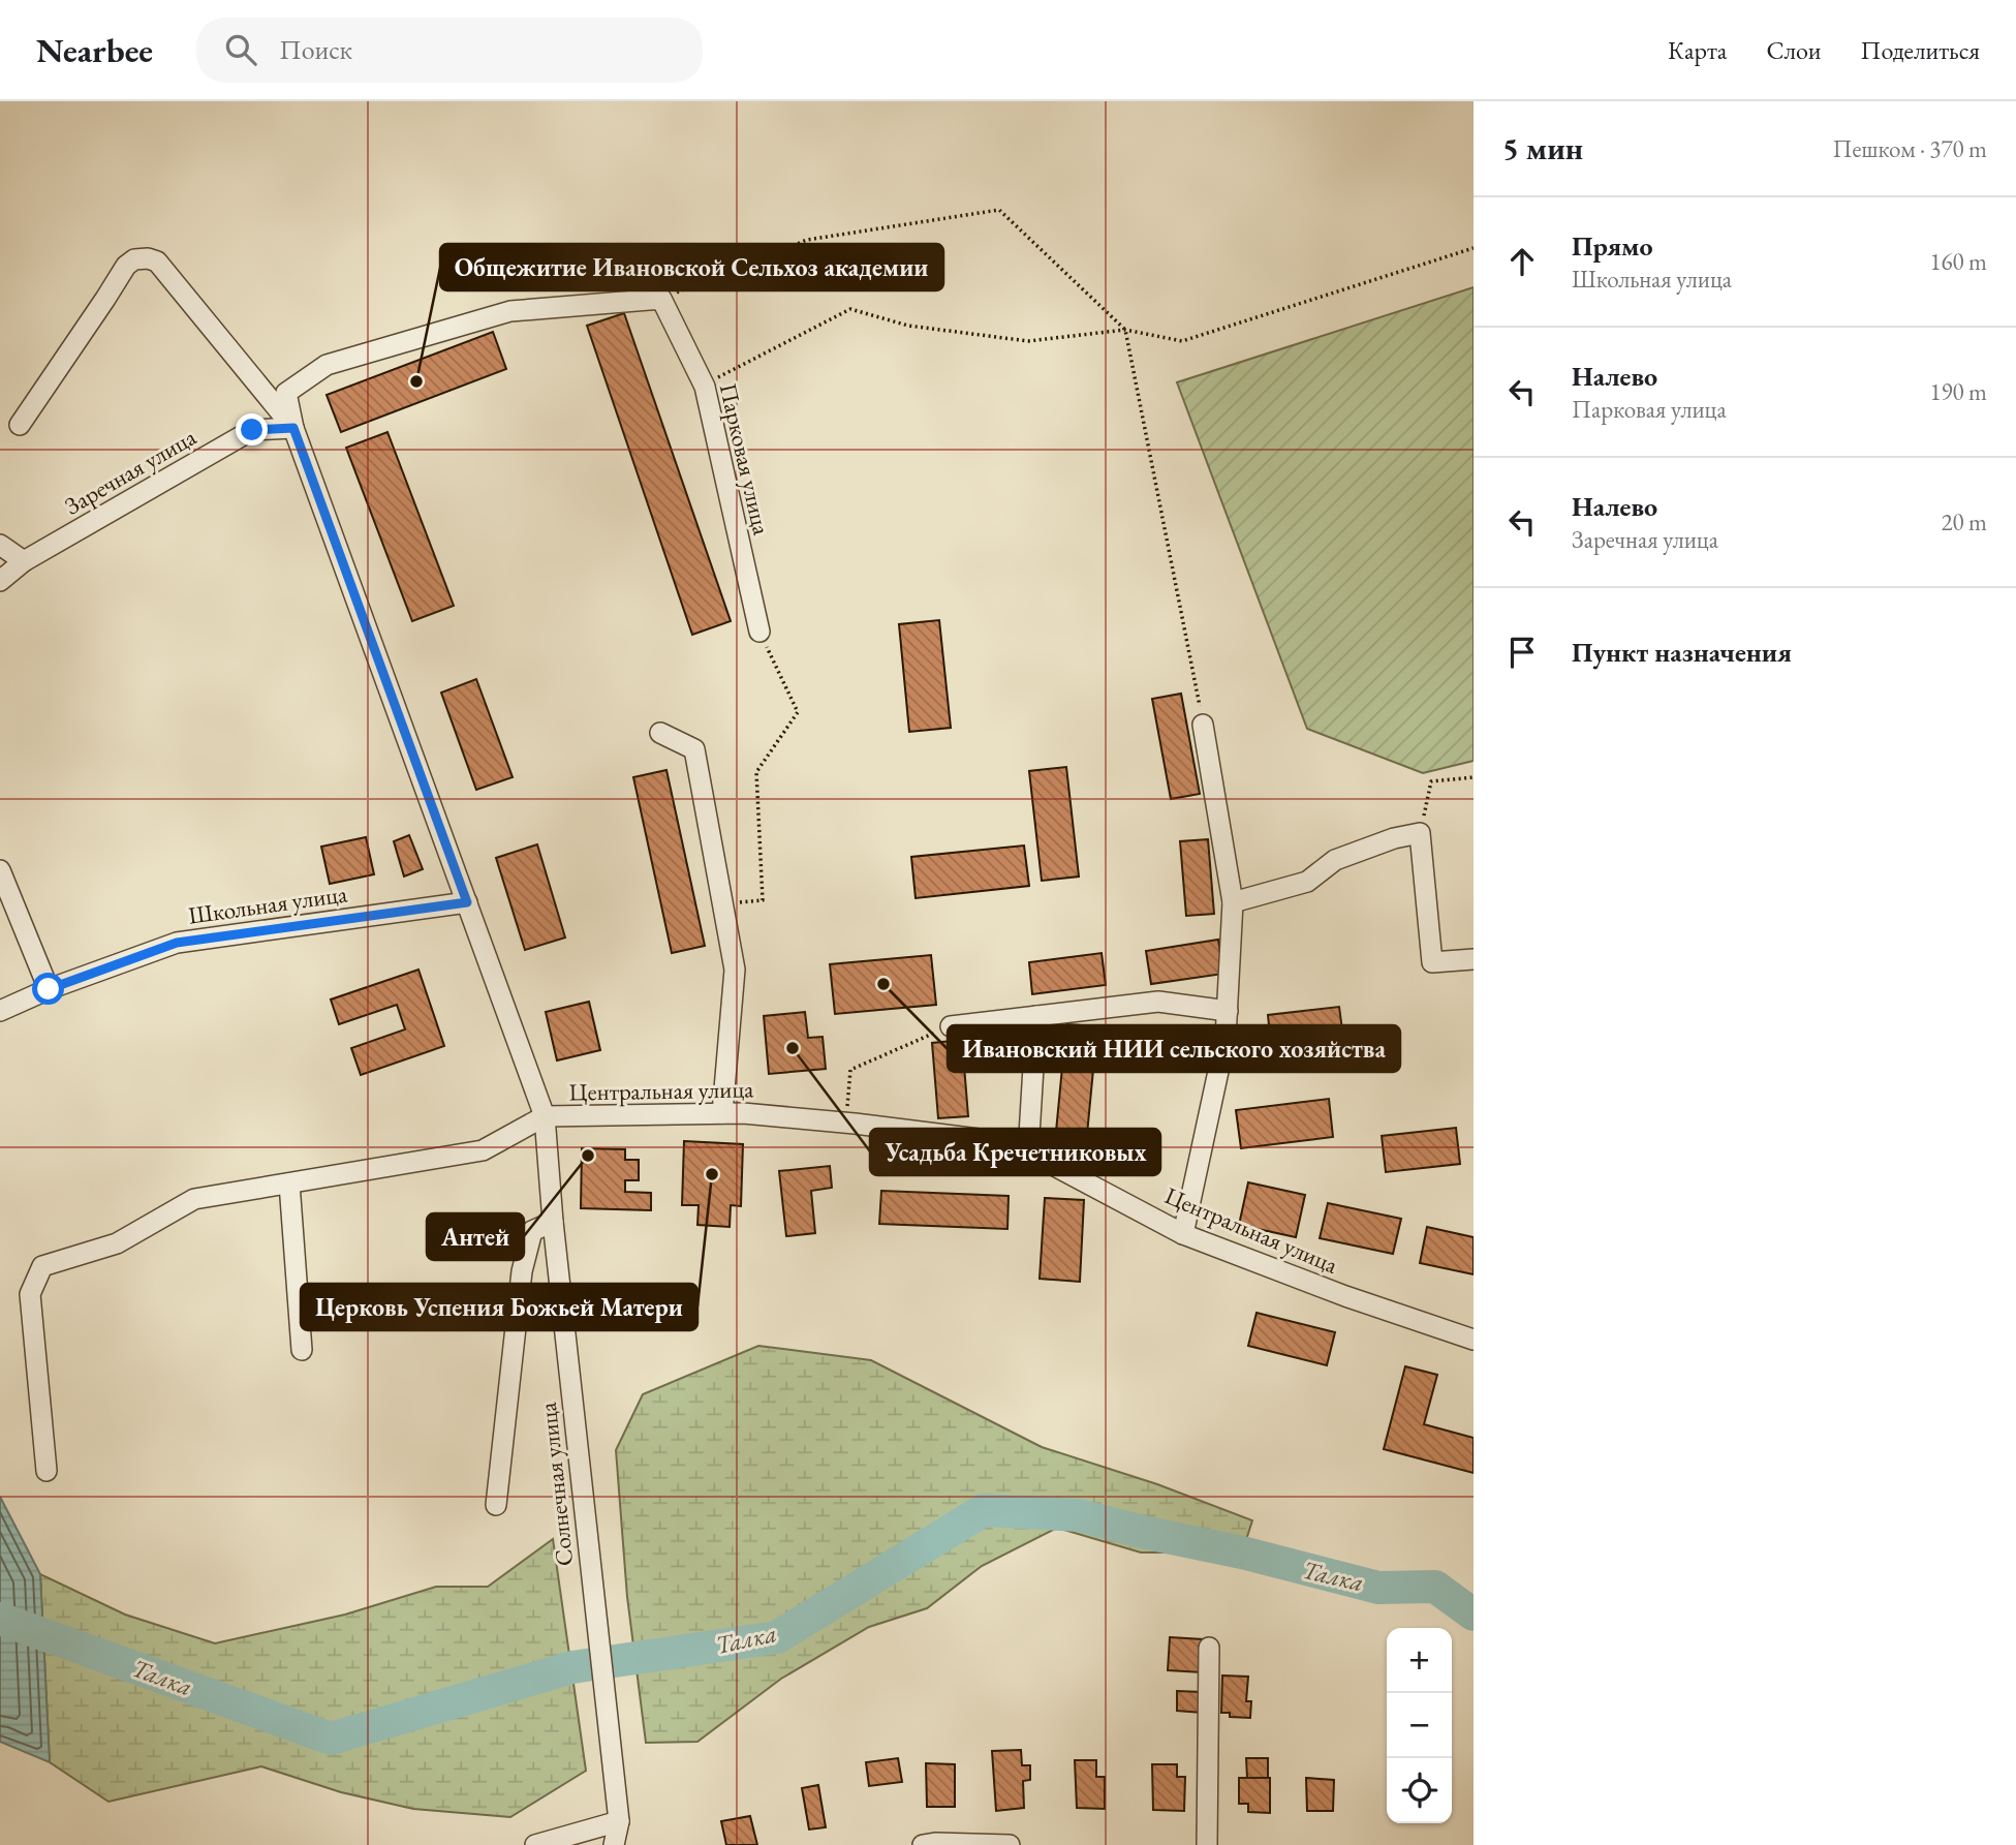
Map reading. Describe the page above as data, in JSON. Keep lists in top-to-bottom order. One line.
{"streets":{"street":["Парковая улица","Заречная улица","Школьная улица","Центральная улица","Солнечная улица"]},"crossings":[["Центральная улица","Солнечная улица"]],"water":["Талка"],"places":["Общежитие Ивановской Сельхоз академии","Ивановский НИИ сельского хозяйства","Усадьба Кречетниковых","Антей","Церковь Успения Божьей Матери"],"page":{"header":"Nearbee","search":"Поиск","nav":["Карта","Слои","Поделиться"],"heading":["5 мин","Пешком · 370 m"],"list":[["Прямо","Школьная улица","160 m"],["Налево","Парковая улица","190 m"],["Налево","Заречная улица","20 m"],"Пункт назначения"],"map_buttons":["+","−"]}}
